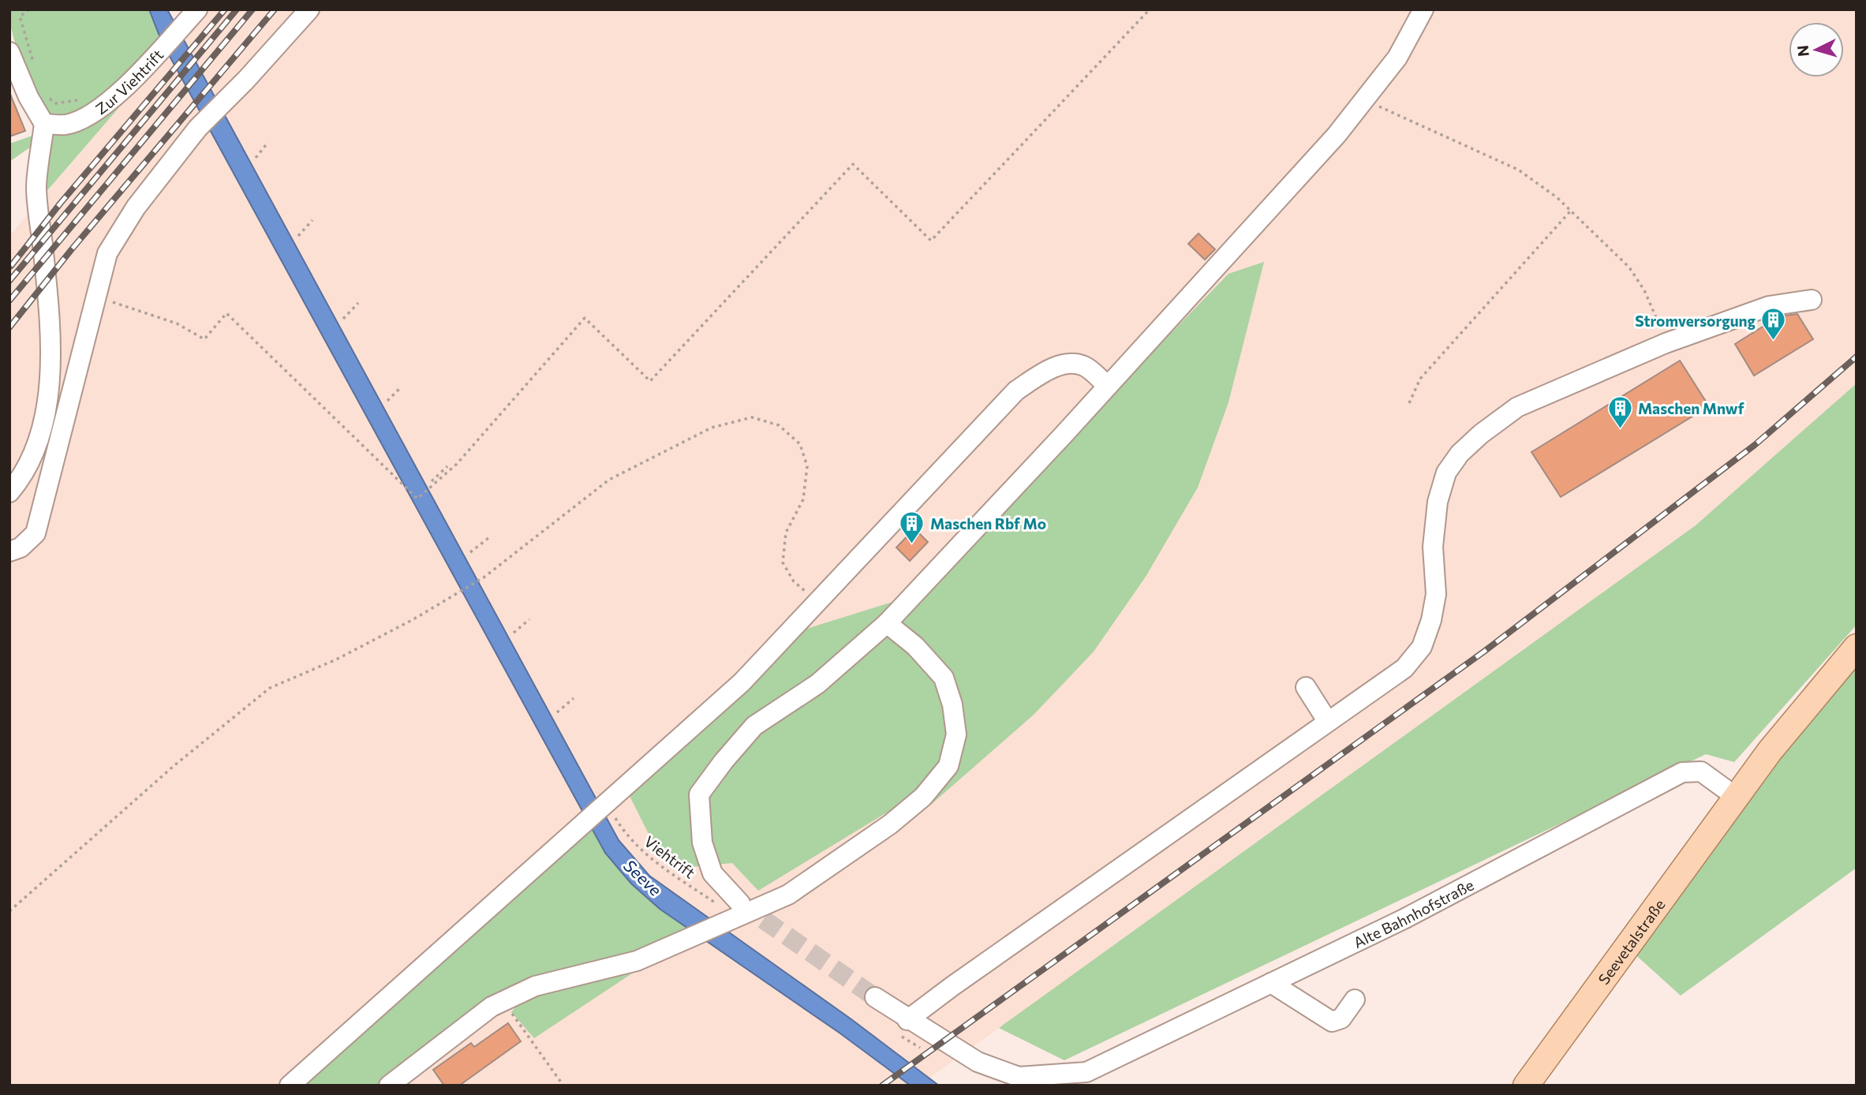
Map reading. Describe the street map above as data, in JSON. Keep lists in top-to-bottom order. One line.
{"streets":{"main road":["Seevetalstraße"],"street":["Zur Viehtrift","Alte Bahnhofstraße"],"path":["Viehtrift"]},"crossings":[["Alte Bahnhofstraße","Seevetalstraße"]],"water":["Seeve"],"places":{"building":["Stromversorgung","Maschen Mnwf","Maschen Rbf Mo"]},"north":"left"}
